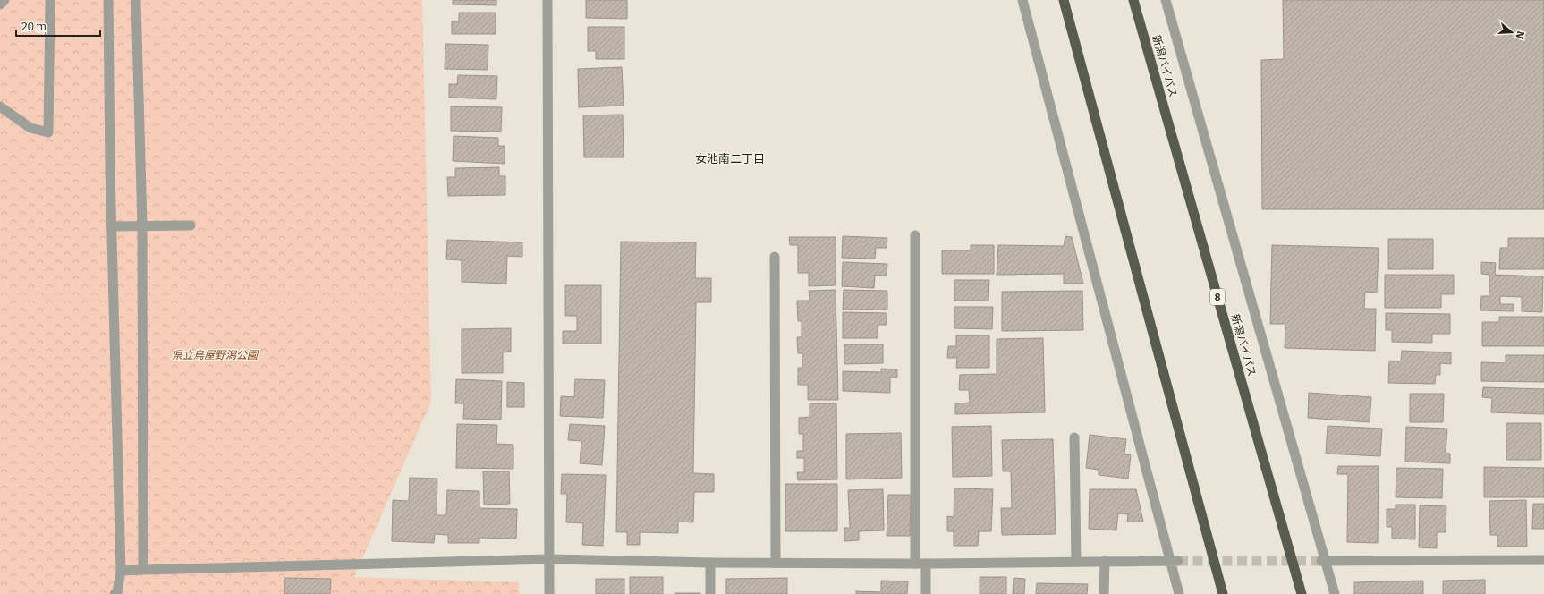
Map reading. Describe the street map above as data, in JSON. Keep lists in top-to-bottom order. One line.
{"streets":{"highway":["新潟バイパス","8"]},"districts":["女池南二丁目"],"parks":["県立鳥屋野潟公園"],"scale_bar":"20 m","north":"right"}
